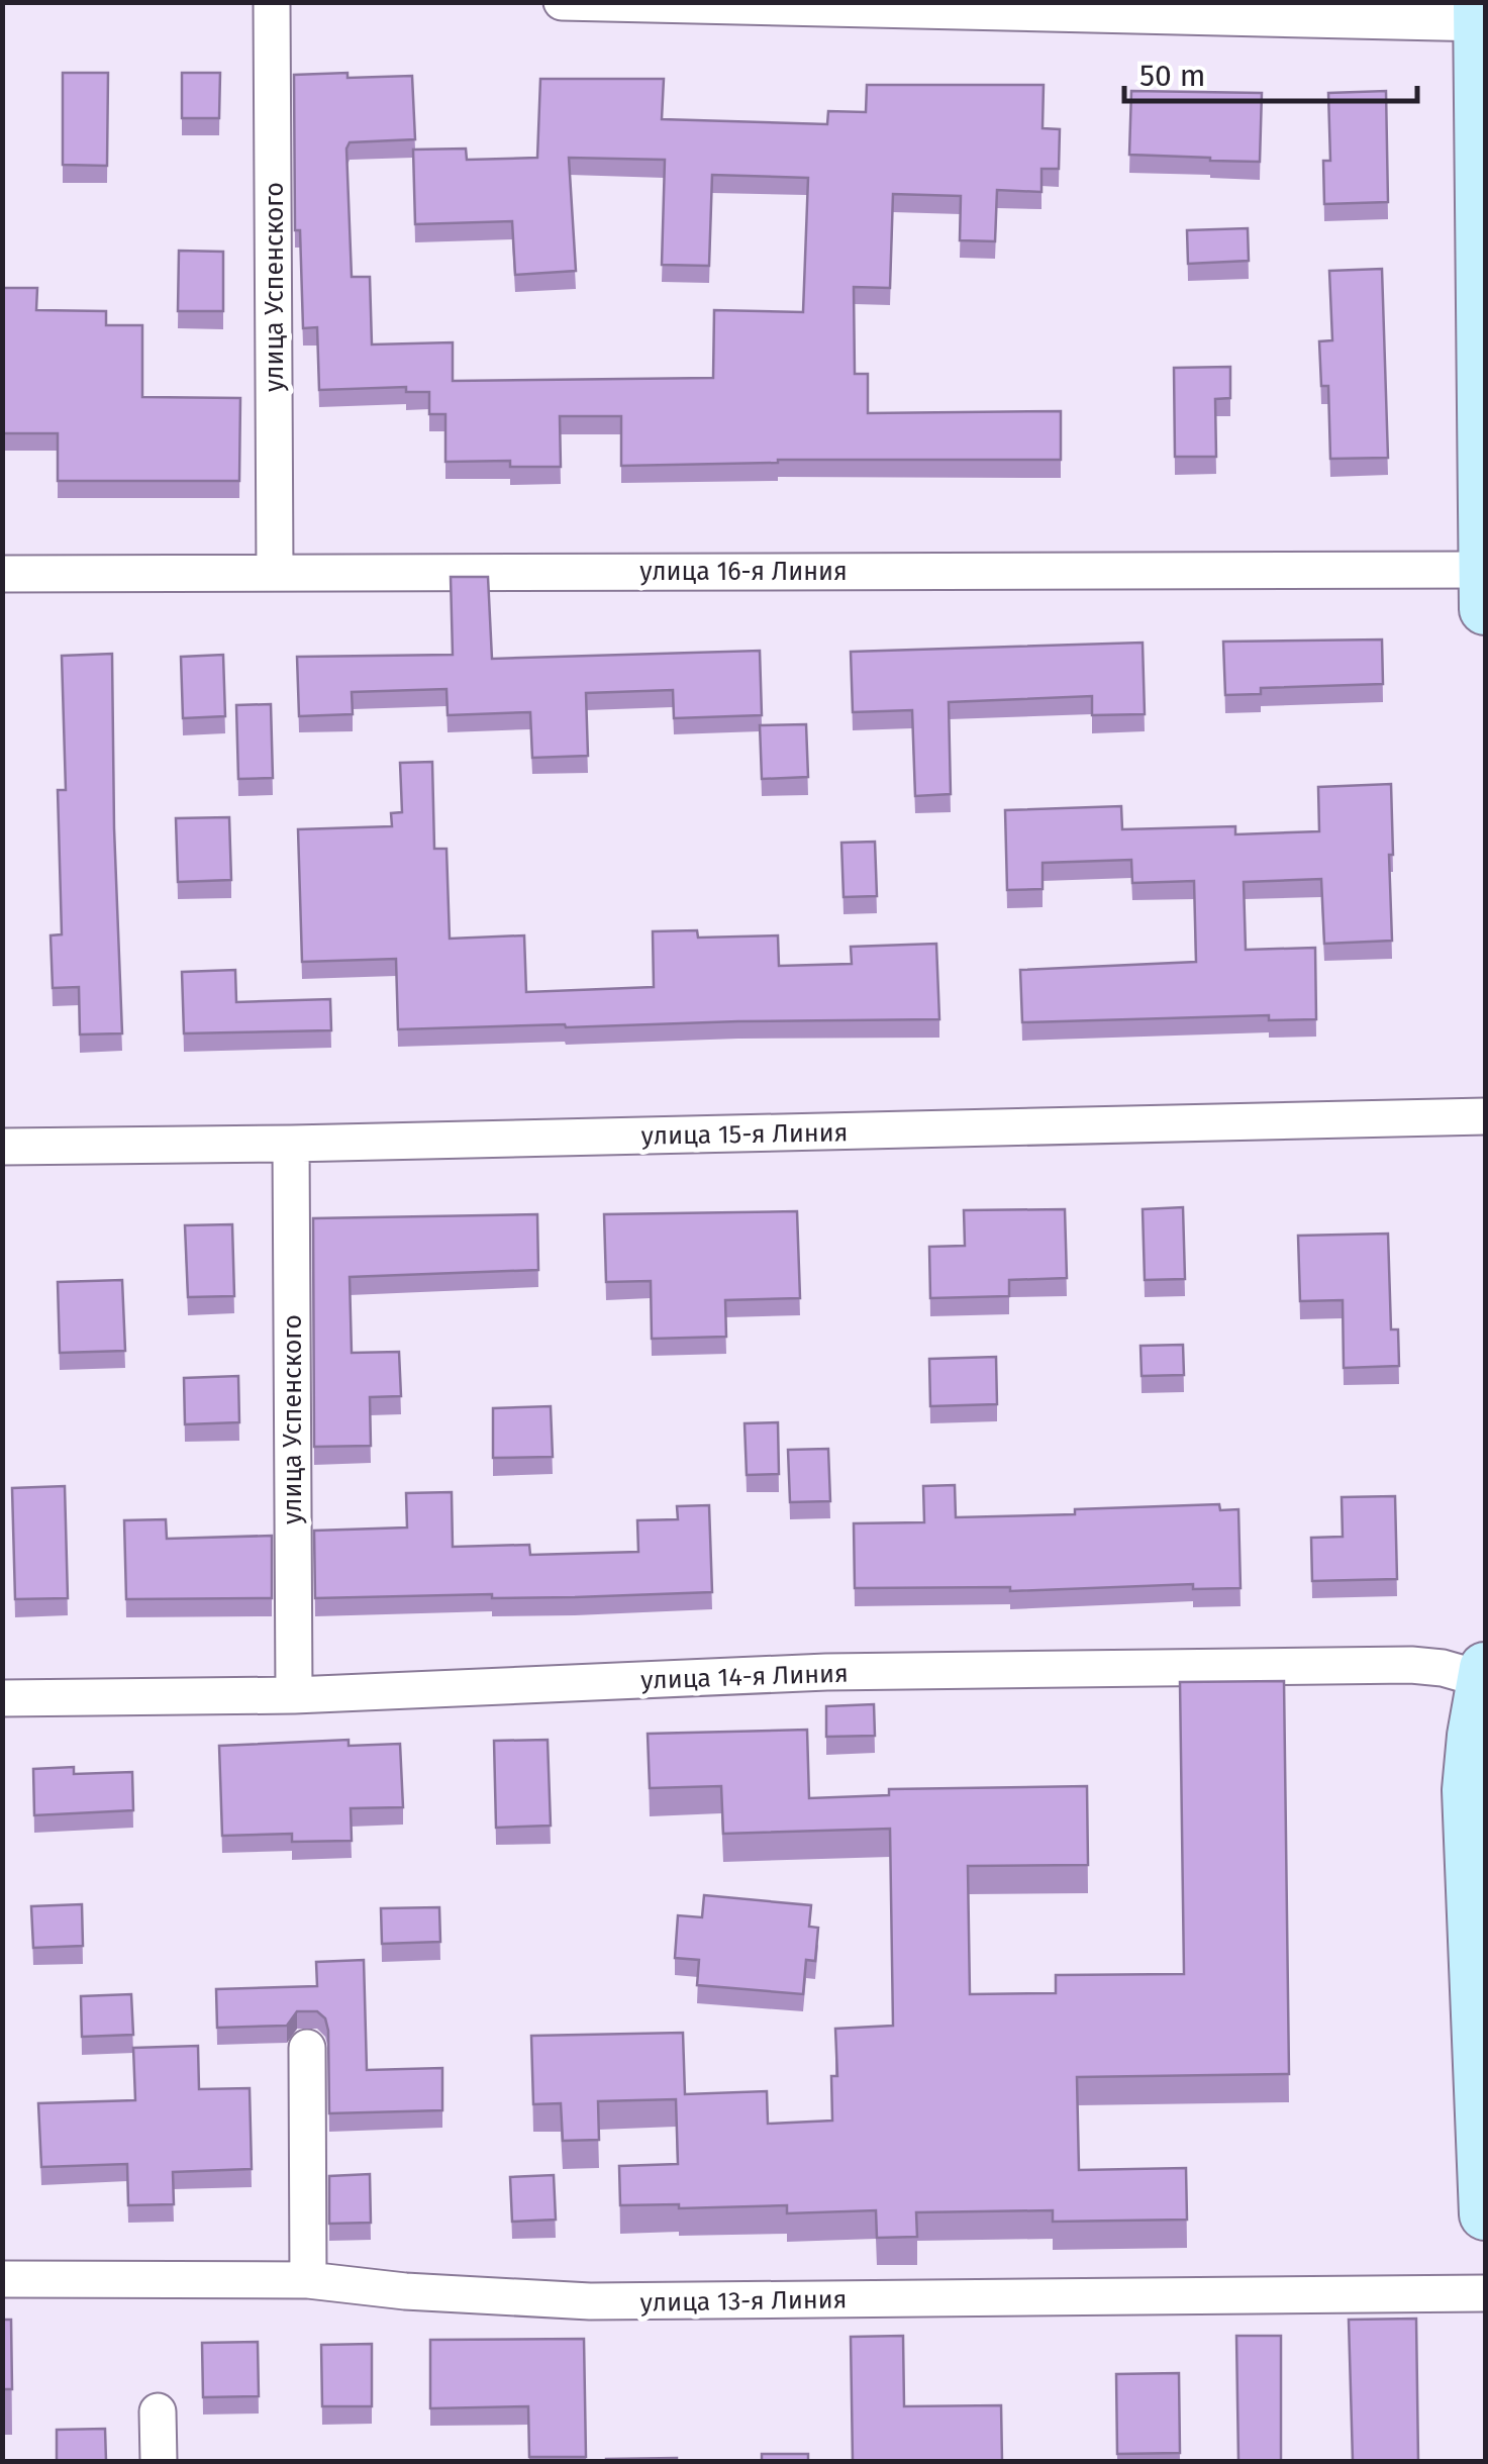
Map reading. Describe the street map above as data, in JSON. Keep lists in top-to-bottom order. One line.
{"streets":{"street":["улица Успенского","улица 16-я Линия","улица 15-я Линия","улица 14-я Линия","улица 13-я Линия"]},"crossings":[["улица Успенского","улица 16-я Линия"],["улица Успенского","улица 15-я Линия"],["улица Успенского","улица 14-я Линия"]],"scale_bar":"50 m"}
